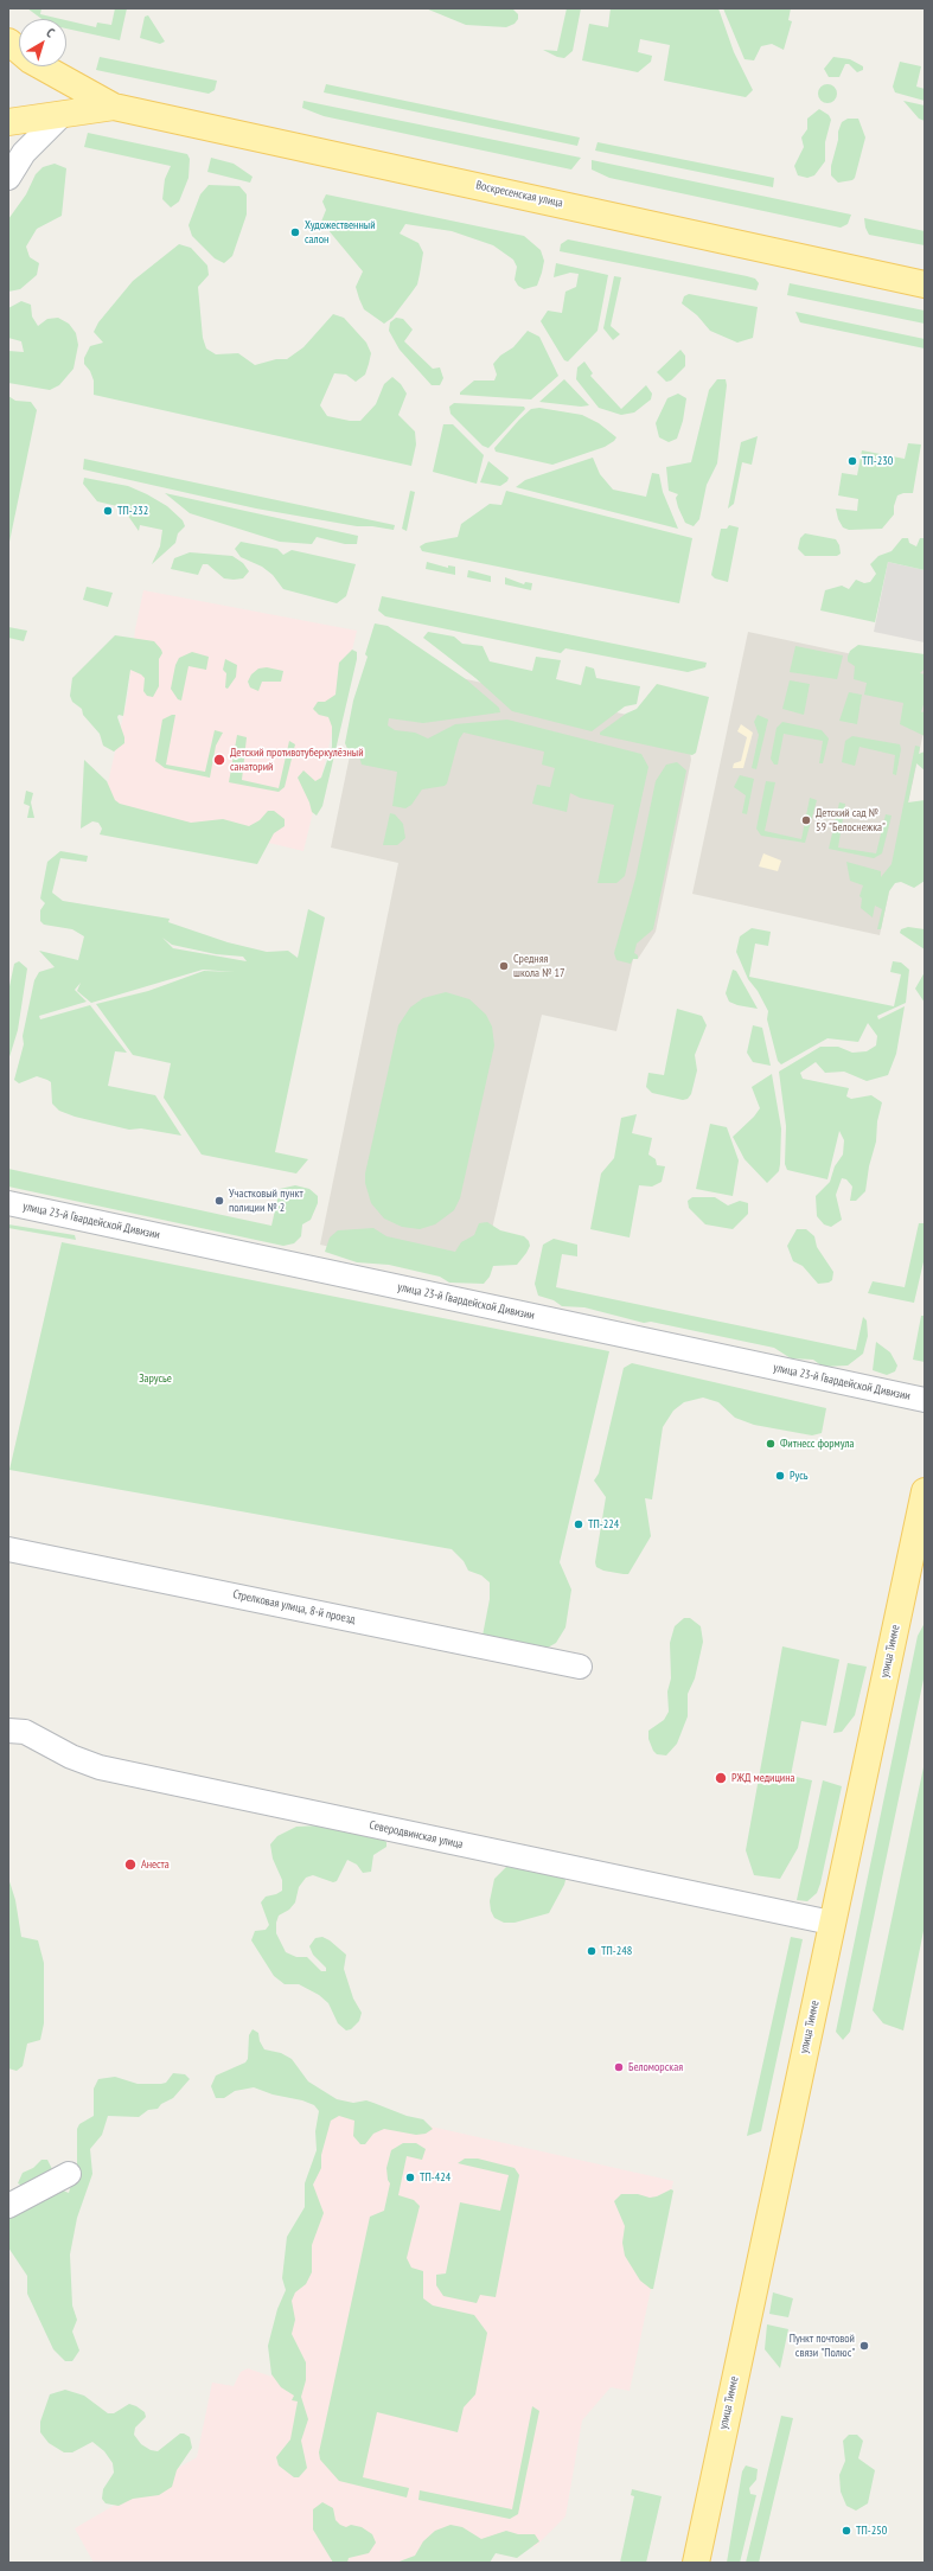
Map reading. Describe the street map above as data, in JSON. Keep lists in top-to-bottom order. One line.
{"streets":{"main road":["Воскресенская улица","улица Тимме"],"street":["улица 23-й Гвардейской Дивизии","Стрелковая улица, 8-й проезд","Северодвинская улица"]},"crossings":[["улица Тимме","Северодвинская улица"]],"parks":["Зарусье"],"places":["Художественный салон","ТП-230","ТП-232","Детский противотуберкулёзный санаторий","Детский сад № 59 \"Белоснежка\"","Средняя школа № 17","Участковый пункт полиции № 2","Фитнесс формула","Русь","ТП-224","РЖД медицина","Анеста","ТП-248","Беломорская","ТП-424","Пункт почтовой связи \"Полюс\"","ТП-250"],"north":"top right"}
